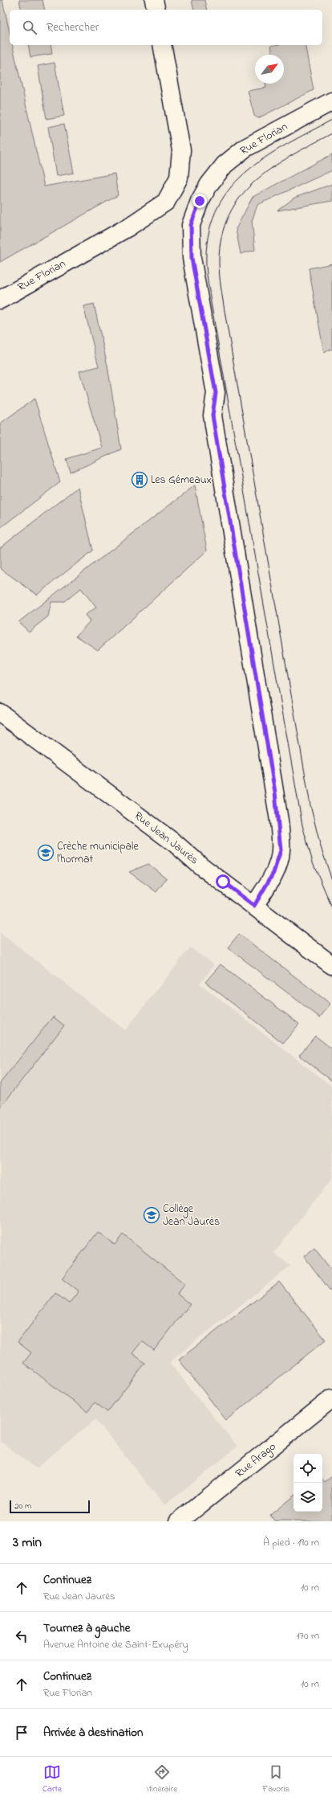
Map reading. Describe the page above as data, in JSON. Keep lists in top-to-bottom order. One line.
{"streets":{"street":["Rue Florian","Rue Jean Jaurès","Rue Arago"]},"crossings":[["Rue Florian","Rue Jean Jaurès"]],"places":{"building":["Les Gémeaux"],"school or university":["Crèche municipale l'hormat","Collège Jean Jaurès"]},"scale_bar":"20 m","north":"top right","page":{"search":"Rechercher","scale":"20 m","heading":["3 min","À pied · 190 m"],"list":[["Continuez","Rue Jean Jaurès","10 m"],["Tournez à gauche","Avenue Antoine de Saint-Exupéry","170 m"],["Continuez","Rue Florian","10 m"],"Arrivée à destination"],"nav":["Carte","Itinéraire","Favoris"]}}
